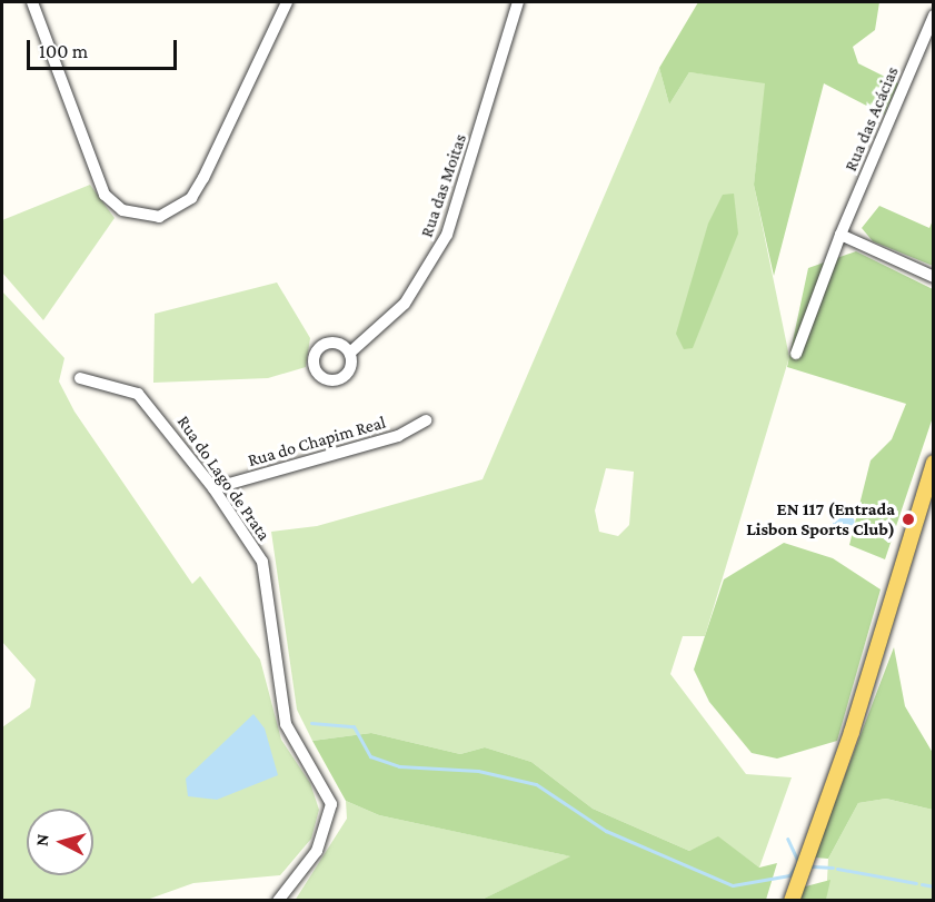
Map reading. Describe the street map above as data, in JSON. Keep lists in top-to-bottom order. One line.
{"streets":{"street":["Rua das Acácias","Rua das Moitas","Rua do Chapim Real","Rua do Lago de Prata"]},"crossings":[["Rua do Chapim Real","Rua do Lago de Prata"]],"places":["EN 117 (Entrada Lisbon Sports Club)"],"scale_bar":"100 m","north":"left"}
